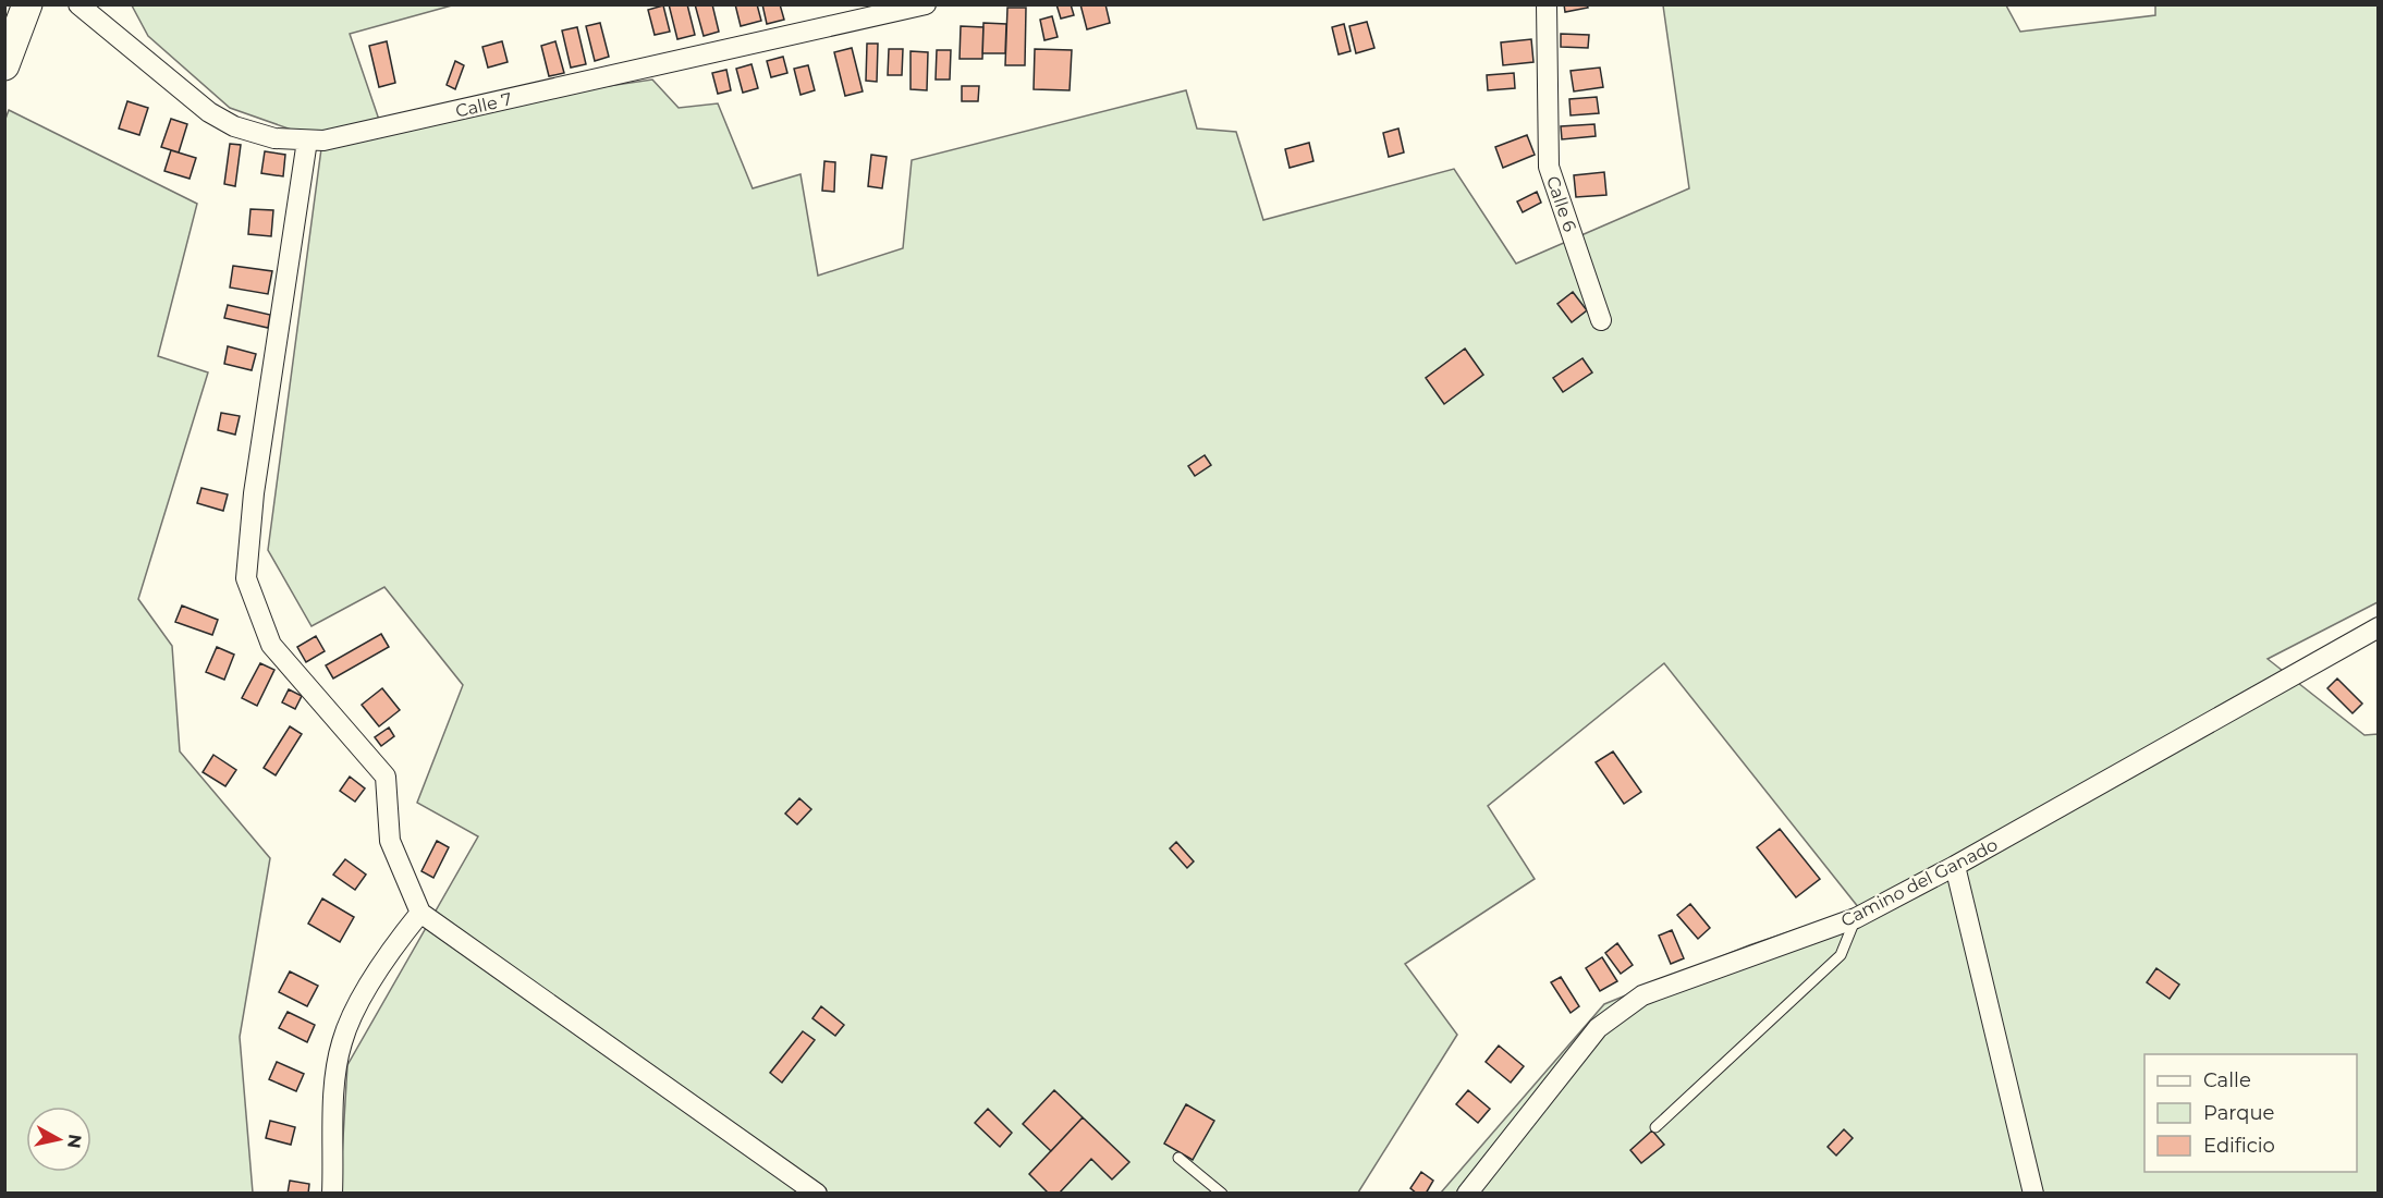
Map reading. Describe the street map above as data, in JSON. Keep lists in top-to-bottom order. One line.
{"streets":{"street":["Calle 7","Calle 6","Camino del Ganado"]},"legend":["Calle","Parque","Edificio"],"north":"right"}
